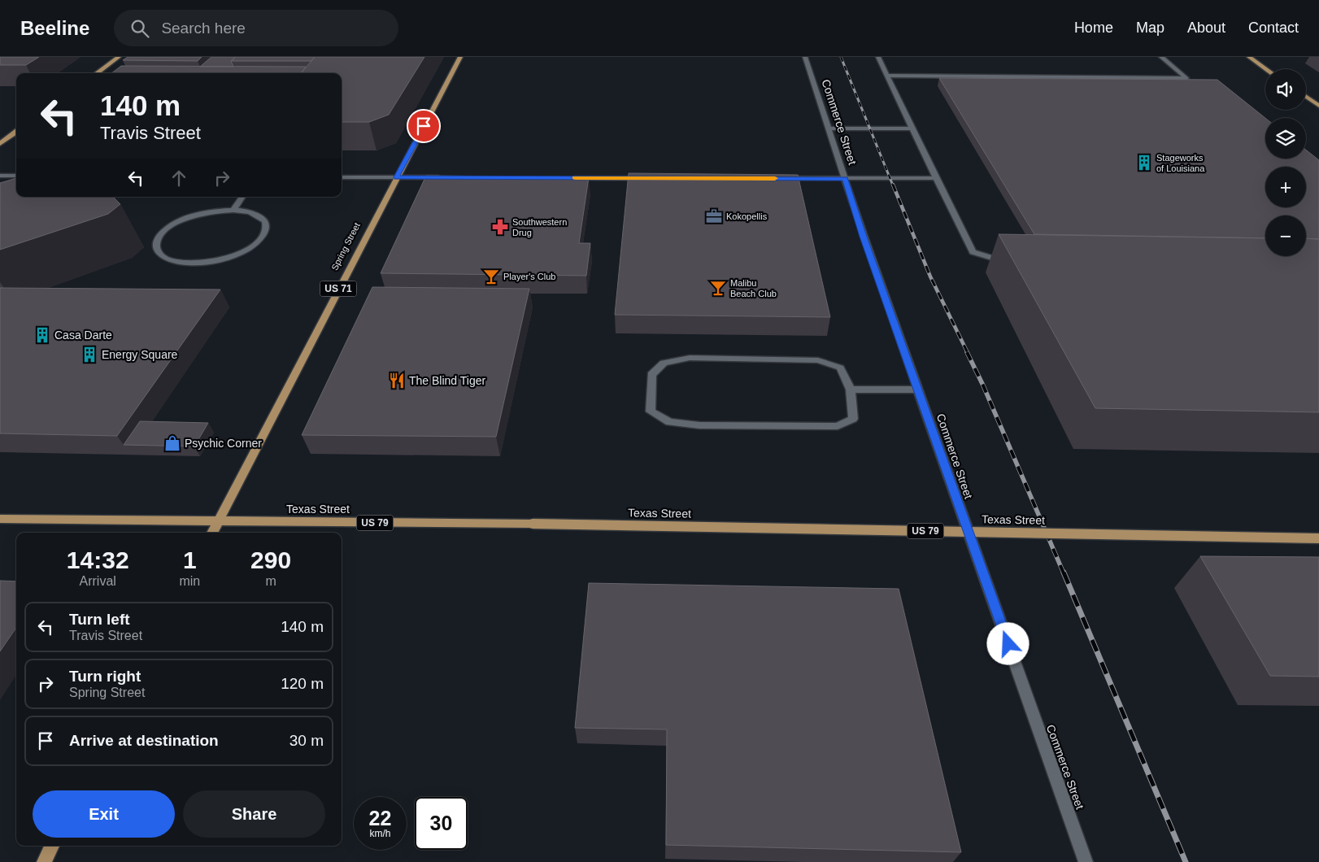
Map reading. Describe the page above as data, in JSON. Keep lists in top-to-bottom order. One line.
{"streets":{"main road":["Spring Street","US 71","Texas Street","US 79"],"street":["Commerce Street"]},"crossings":[["Spring Street","Texas Street"]],"places":{"building":["Stageworks of Louisiana","Casa Darte","Energy Square"],"office":["Kokopellis"],"pharmacy":["Southwestern Drug"],"bar":["Player's Club","Malibu Beach Club"],"restaurant":["The Blind Tiger"],"shop":["Psychic Corner"]},"page":{"header":"Beeline","search":"Search here","nav":["Home","Map","About","Contact"],"map_buttons":["+","−"],"turn":["140 m","Travis Street"],"eta":["14:32","Arrival","1","min","290","m"],"list":[{"name":"Turn left","note":"Travis Street","value":"140 m"},{"name":"Turn right","note":"Spring Street","value":"120 m"},{"name":"Arrive at destination","value":"30 m"}],"buttons":["Exit","Share"],"speed":"22 km/h","limit":"30"}}
